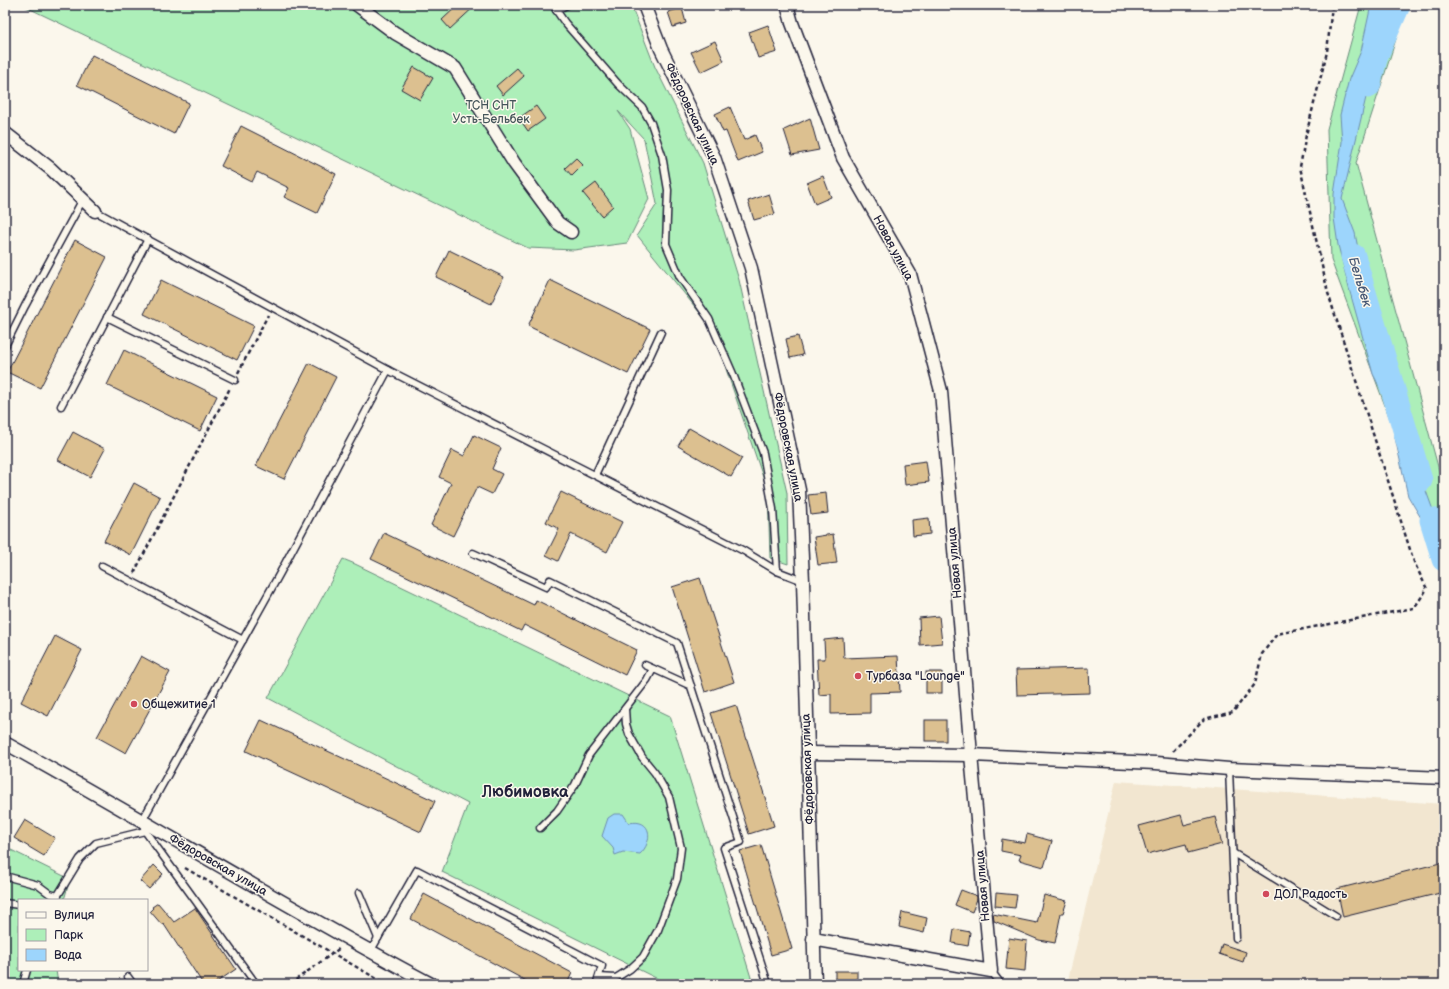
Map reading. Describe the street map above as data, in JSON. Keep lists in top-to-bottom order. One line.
{"streets":{"street":["Фёдоровская улица","Новая улица"]},"districts":["Любимовка"],"water":["Бельбек"],"parks":["ТСН СНТ Усть-Бельбек"],"places":["Турбаза \"Lounge\"","Общежитие 1","ДОЛ Радость"],"legend":["Вулиця","Парк","Вода"]}
